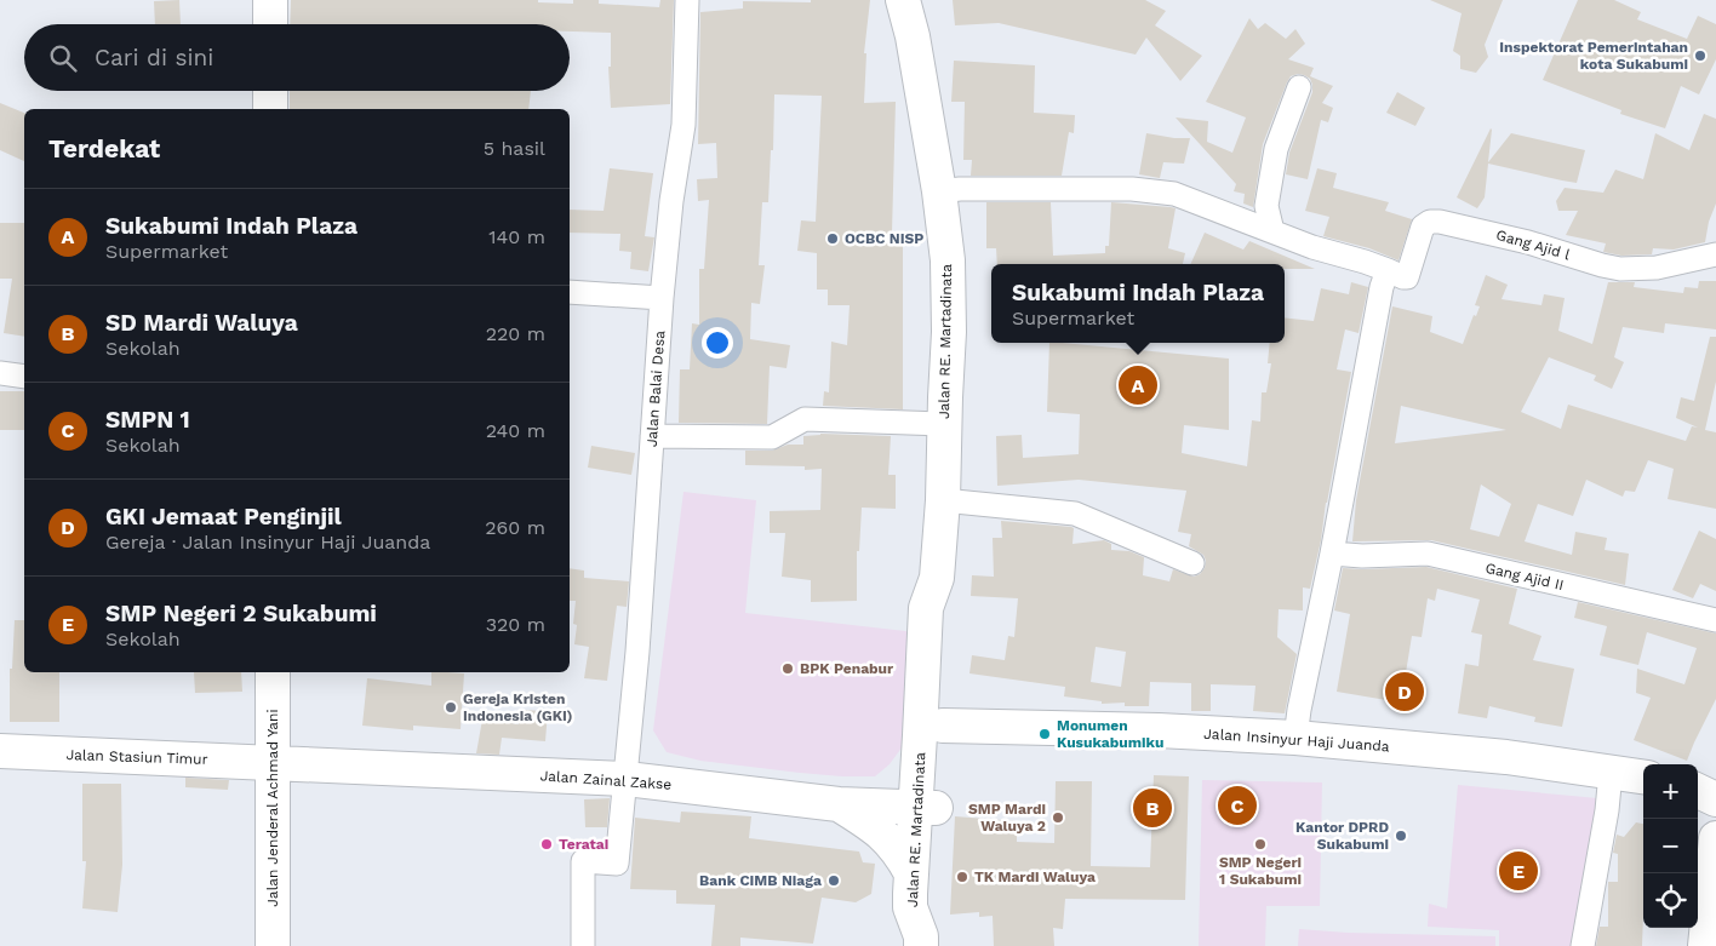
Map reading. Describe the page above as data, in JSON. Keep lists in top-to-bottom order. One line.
{"streets":{"street":["Gang Ajid l","Jalan RE. Martadinata","Jalan Balai Desa","Gang Ajid II","Jalan Insinyur Haji Juanda","Jalan Stasiun Timur","Jalan Zainal Zakse","Jalan Jenderal Achmad Yani"]},"crossings":[["Jalan RE. Martadinata","Jalan Insinyur Haji Juanda"],["Jalan RE. Martadinata","Jalan Zainal Zakse"],["Jalan Balai Desa","Jalan Zainal Zakse"],["Jalan Stasiun Timur","Jalan Zainal Zakse"],["Jalan Stasiun Timur","Jalan Jenderal Achmad Yani"],["Jalan Zainal Zakse","Jalan Jenderal Achmad Yani"]],"places":["Inspektorat Pemerintahan kota Sukabumi","OCBC NISP","BPK Penabur","Gereja Kristen Indonesia (GKI)","Monumen Kusukabumiku","SMP Mardi Waluya 2","Kantor DPRD Sukabumi","Teratai","SMP Negeri 1 Sukabumi","TK Mardi Waluya","Bank CIMB Niaga"],"page":{"search":"Cari di sini","heading":["Terdekat","5 hasil"],"list":[{"mark":"A","name":"Sukabumi Indah Plaza","note":"Supermarket","value":"140 m"},{"mark":"B","name":"SD Mardi Waluya","note":"Sekolah","value":"220 m"},{"mark":"C","name":"SMPN 1","note":"Sekolah","value":"240 m"},{"mark":"D","name":"GKI Jemaat Penginjil","note":"Gereja · Jalan Insinyur Haji Juanda","value":"260 m"},{"mark":"E","name":"SMP Negeri 2 Sukabumi","note":"Sekolah","value":"320 m"}],"popup":["Sukabumi Indah Plaza","Supermarket"],"pins":["A","D","C","B","E"],"map_buttons":["+","−"]}}
